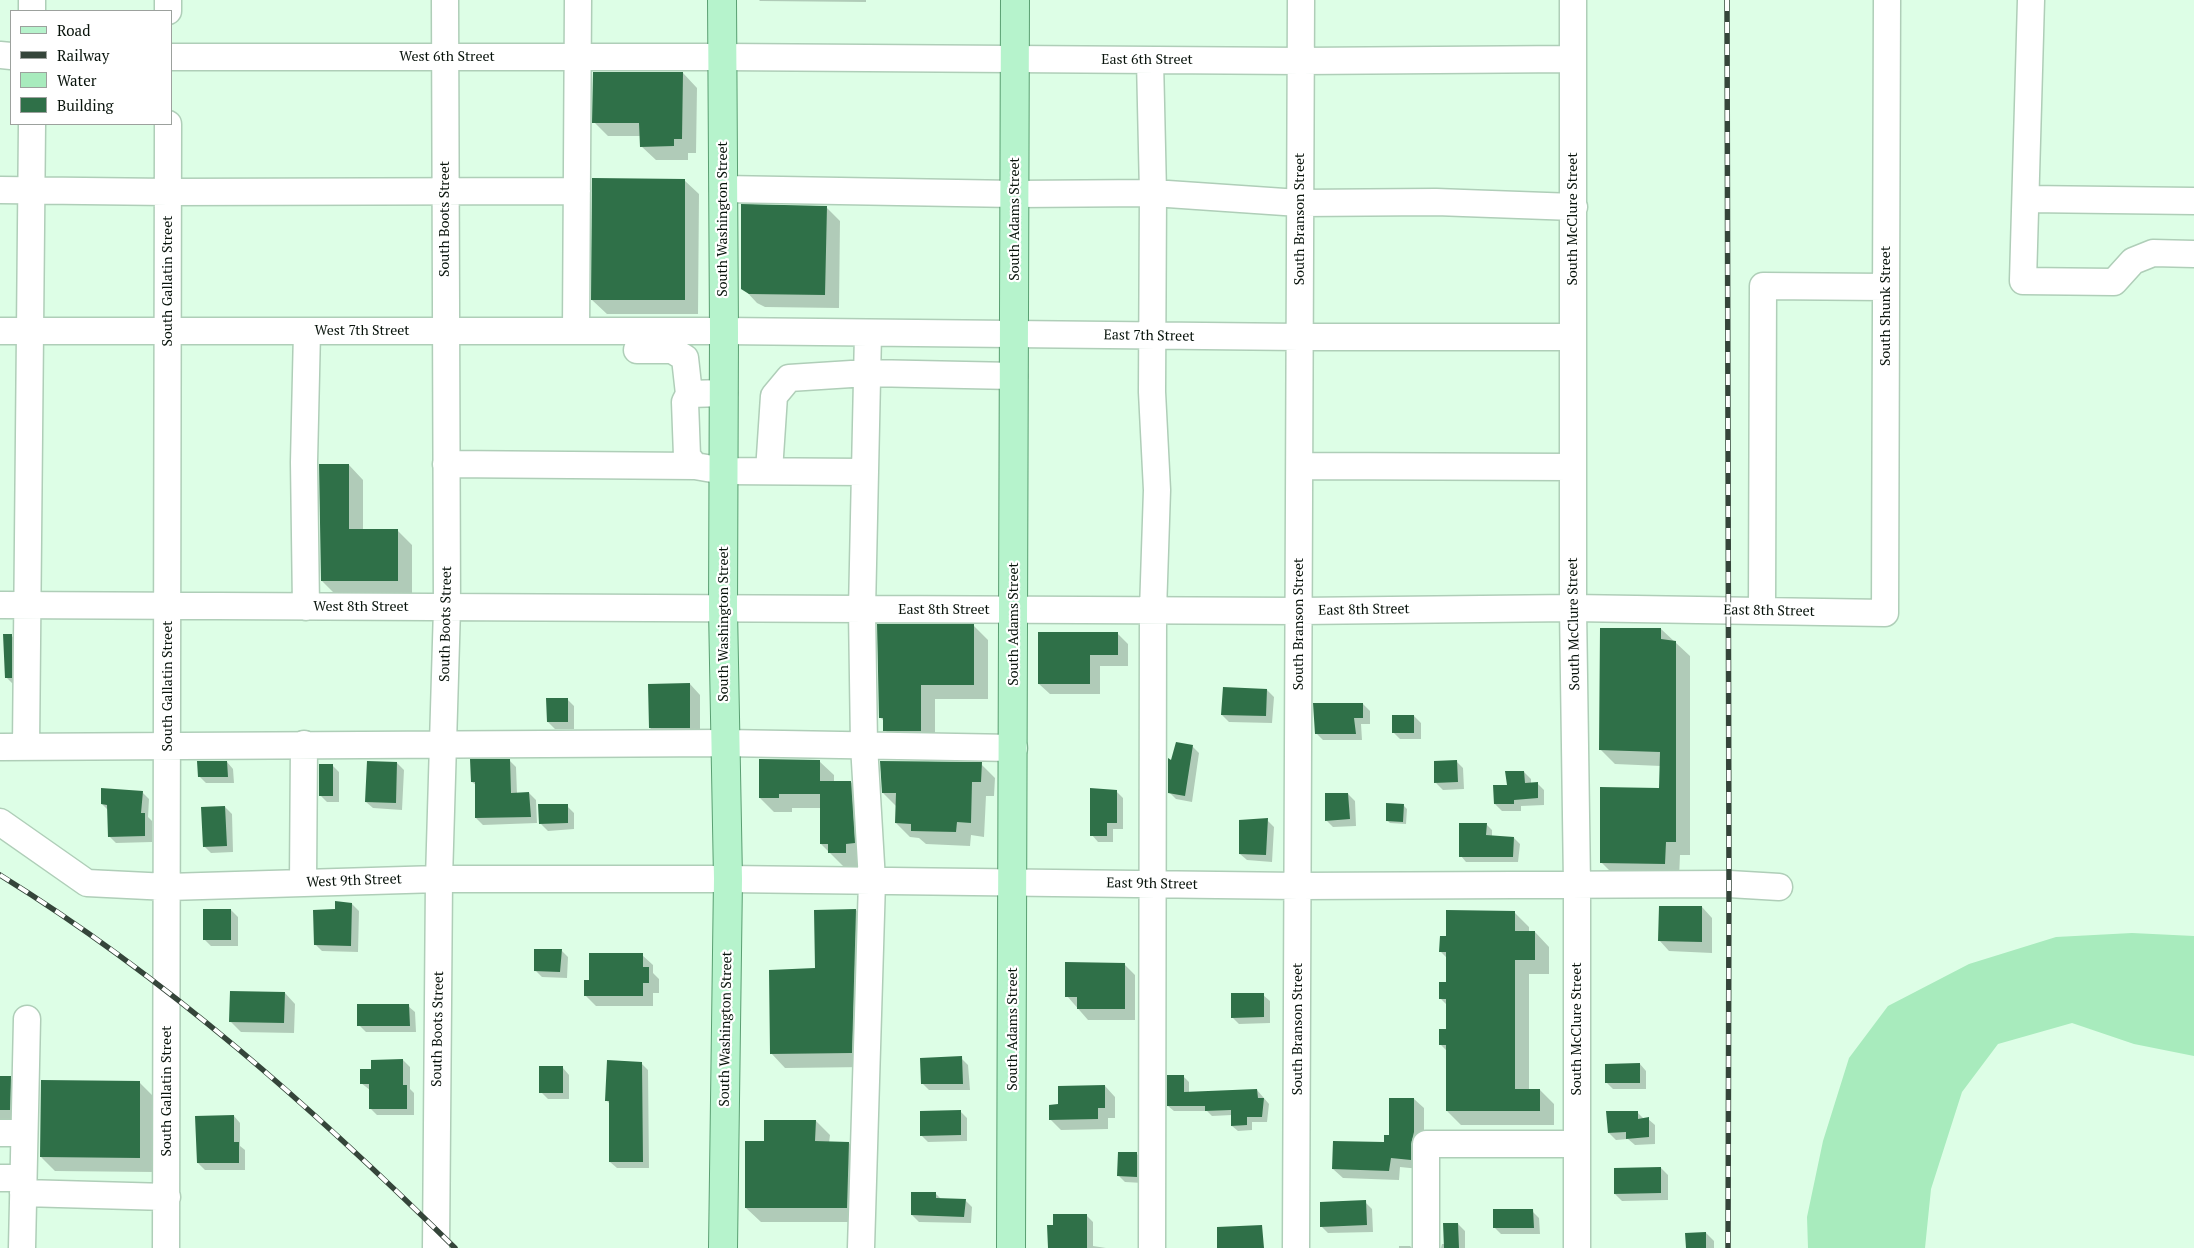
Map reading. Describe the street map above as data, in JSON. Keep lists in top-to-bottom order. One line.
{"streets":{"main road":["South Washington Street","South Adams Street"],"street":["West 6th Street","East 6th Street","South Boots Street","South Branson Street","South McClure Street","South Gallatin Street","South Shunk Street","West 7th Street","East 7th Street","West 8th Street","East 8th Street","West 9th Street","East 9th Street"]},"crossings":[["West 6th Street","East 6th Street"],["West 6th Street","South Boots Street"],["West 6th Street","South Washington Street"],["East 6th Street","South Washington Street"],["East 6th Street","South Adams Street"],["East 6th Street","South Branson Street"],["East 6th Street","South McClure Street"],["South Boots Street","West 7th Street"],["South Boots Street","West 8th Street"],["South Boots Street","West 9th Street"],["South Washington Street","West 7th Street"],["South Washington Street","East 7th Street"],["South Washington Street","West 8th Street"],["South Washington Street","East 8th Street"],["South Washington Street","West 9th Street"],["South Washington Street","East 9th Street"],["South Adams Street","East 7th Street"],["South Adams Street","East 8th Street"],["South Adams Street","East 9th Street"],["South Branson Street","East 7th Street"],["South Branson Street","East 8th Street"],["South Branson Street","East 9th Street"],["South McClure Street","East 7th Street"],["South McClure Street","East 8th Street"],["South McClure Street","East 9th Street"],["South Gallatin Street","West 7th Street"],["South Gallatin Street","West 8th Street"],["South Gallatin Street","West 9th Street"],["South Shunk Street","East 8th Street"],["West 7th Street","East 7th Street"],["West 8th Street","East 8th Street"],["West 9th Street","East 9th Street"]],"legend":["Road","Railway","Water","Building"]}
